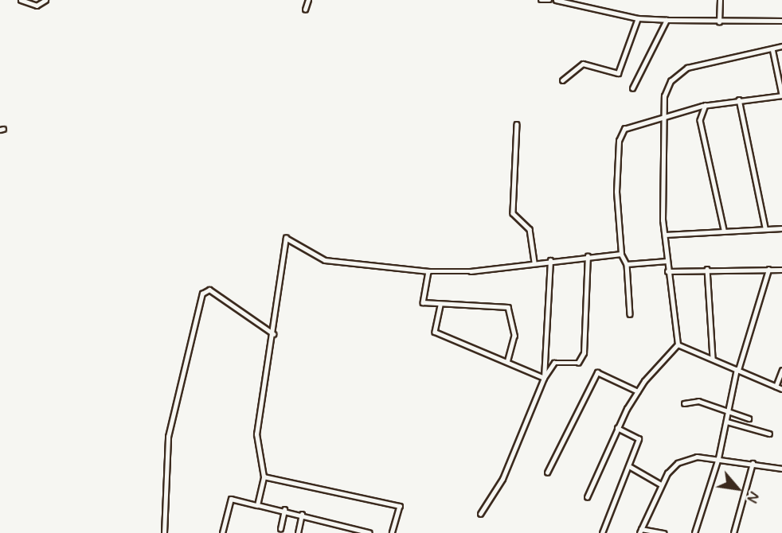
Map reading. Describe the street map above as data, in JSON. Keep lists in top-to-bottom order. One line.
{"north":"bottom right"}
